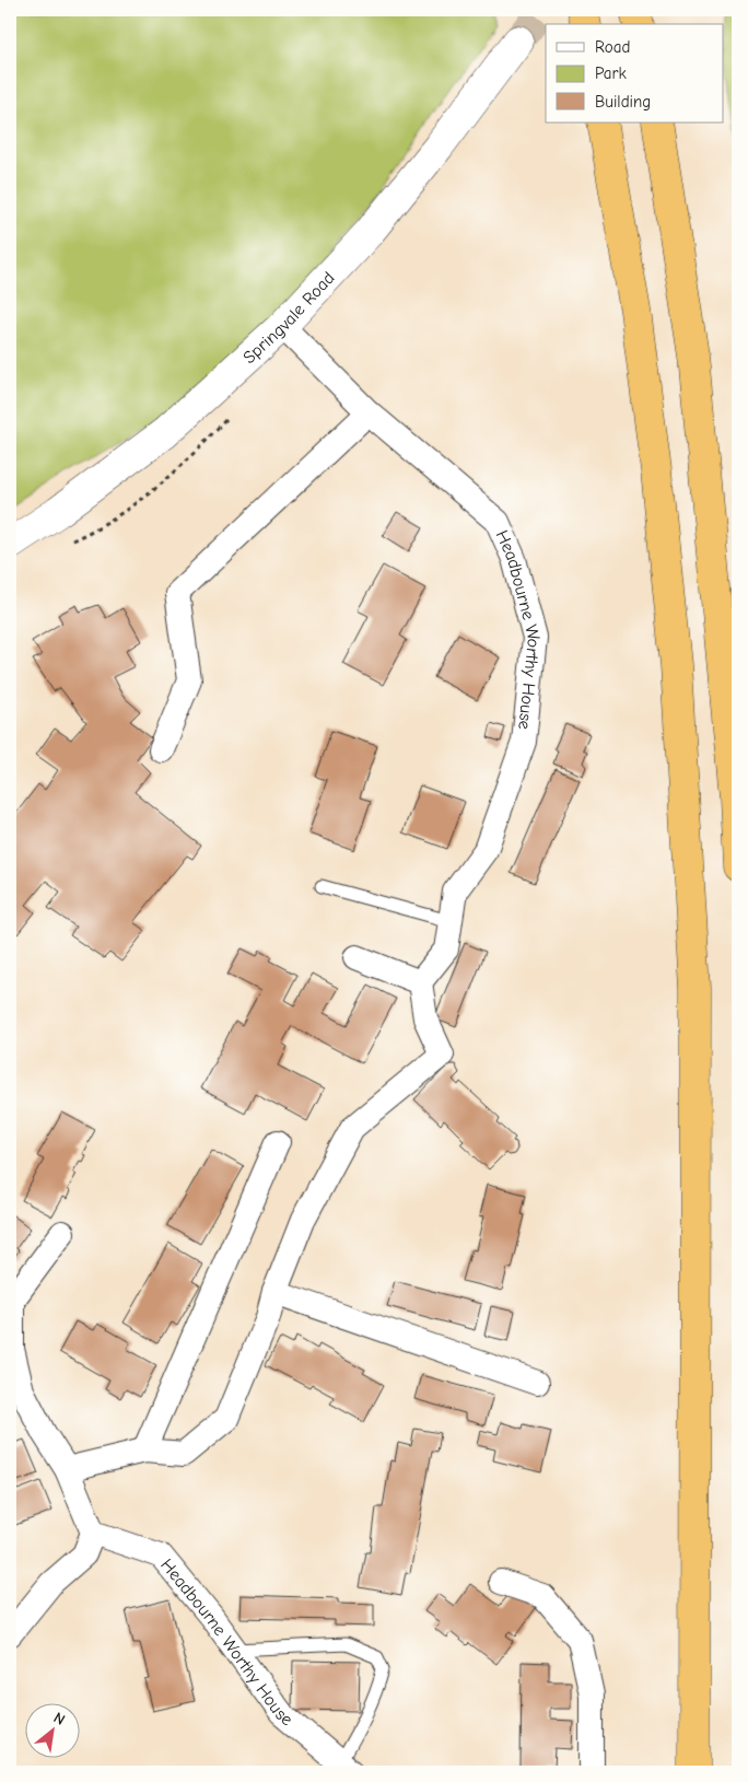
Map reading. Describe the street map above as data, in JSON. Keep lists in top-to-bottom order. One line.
{"streets":{"street":["Springvale Road","Headbourne Worthy House"]},"crossings":[["Springvale Road","Headbourne Worthy House"]],"legend":["Road","Park","Building"],"north":"top right"}
